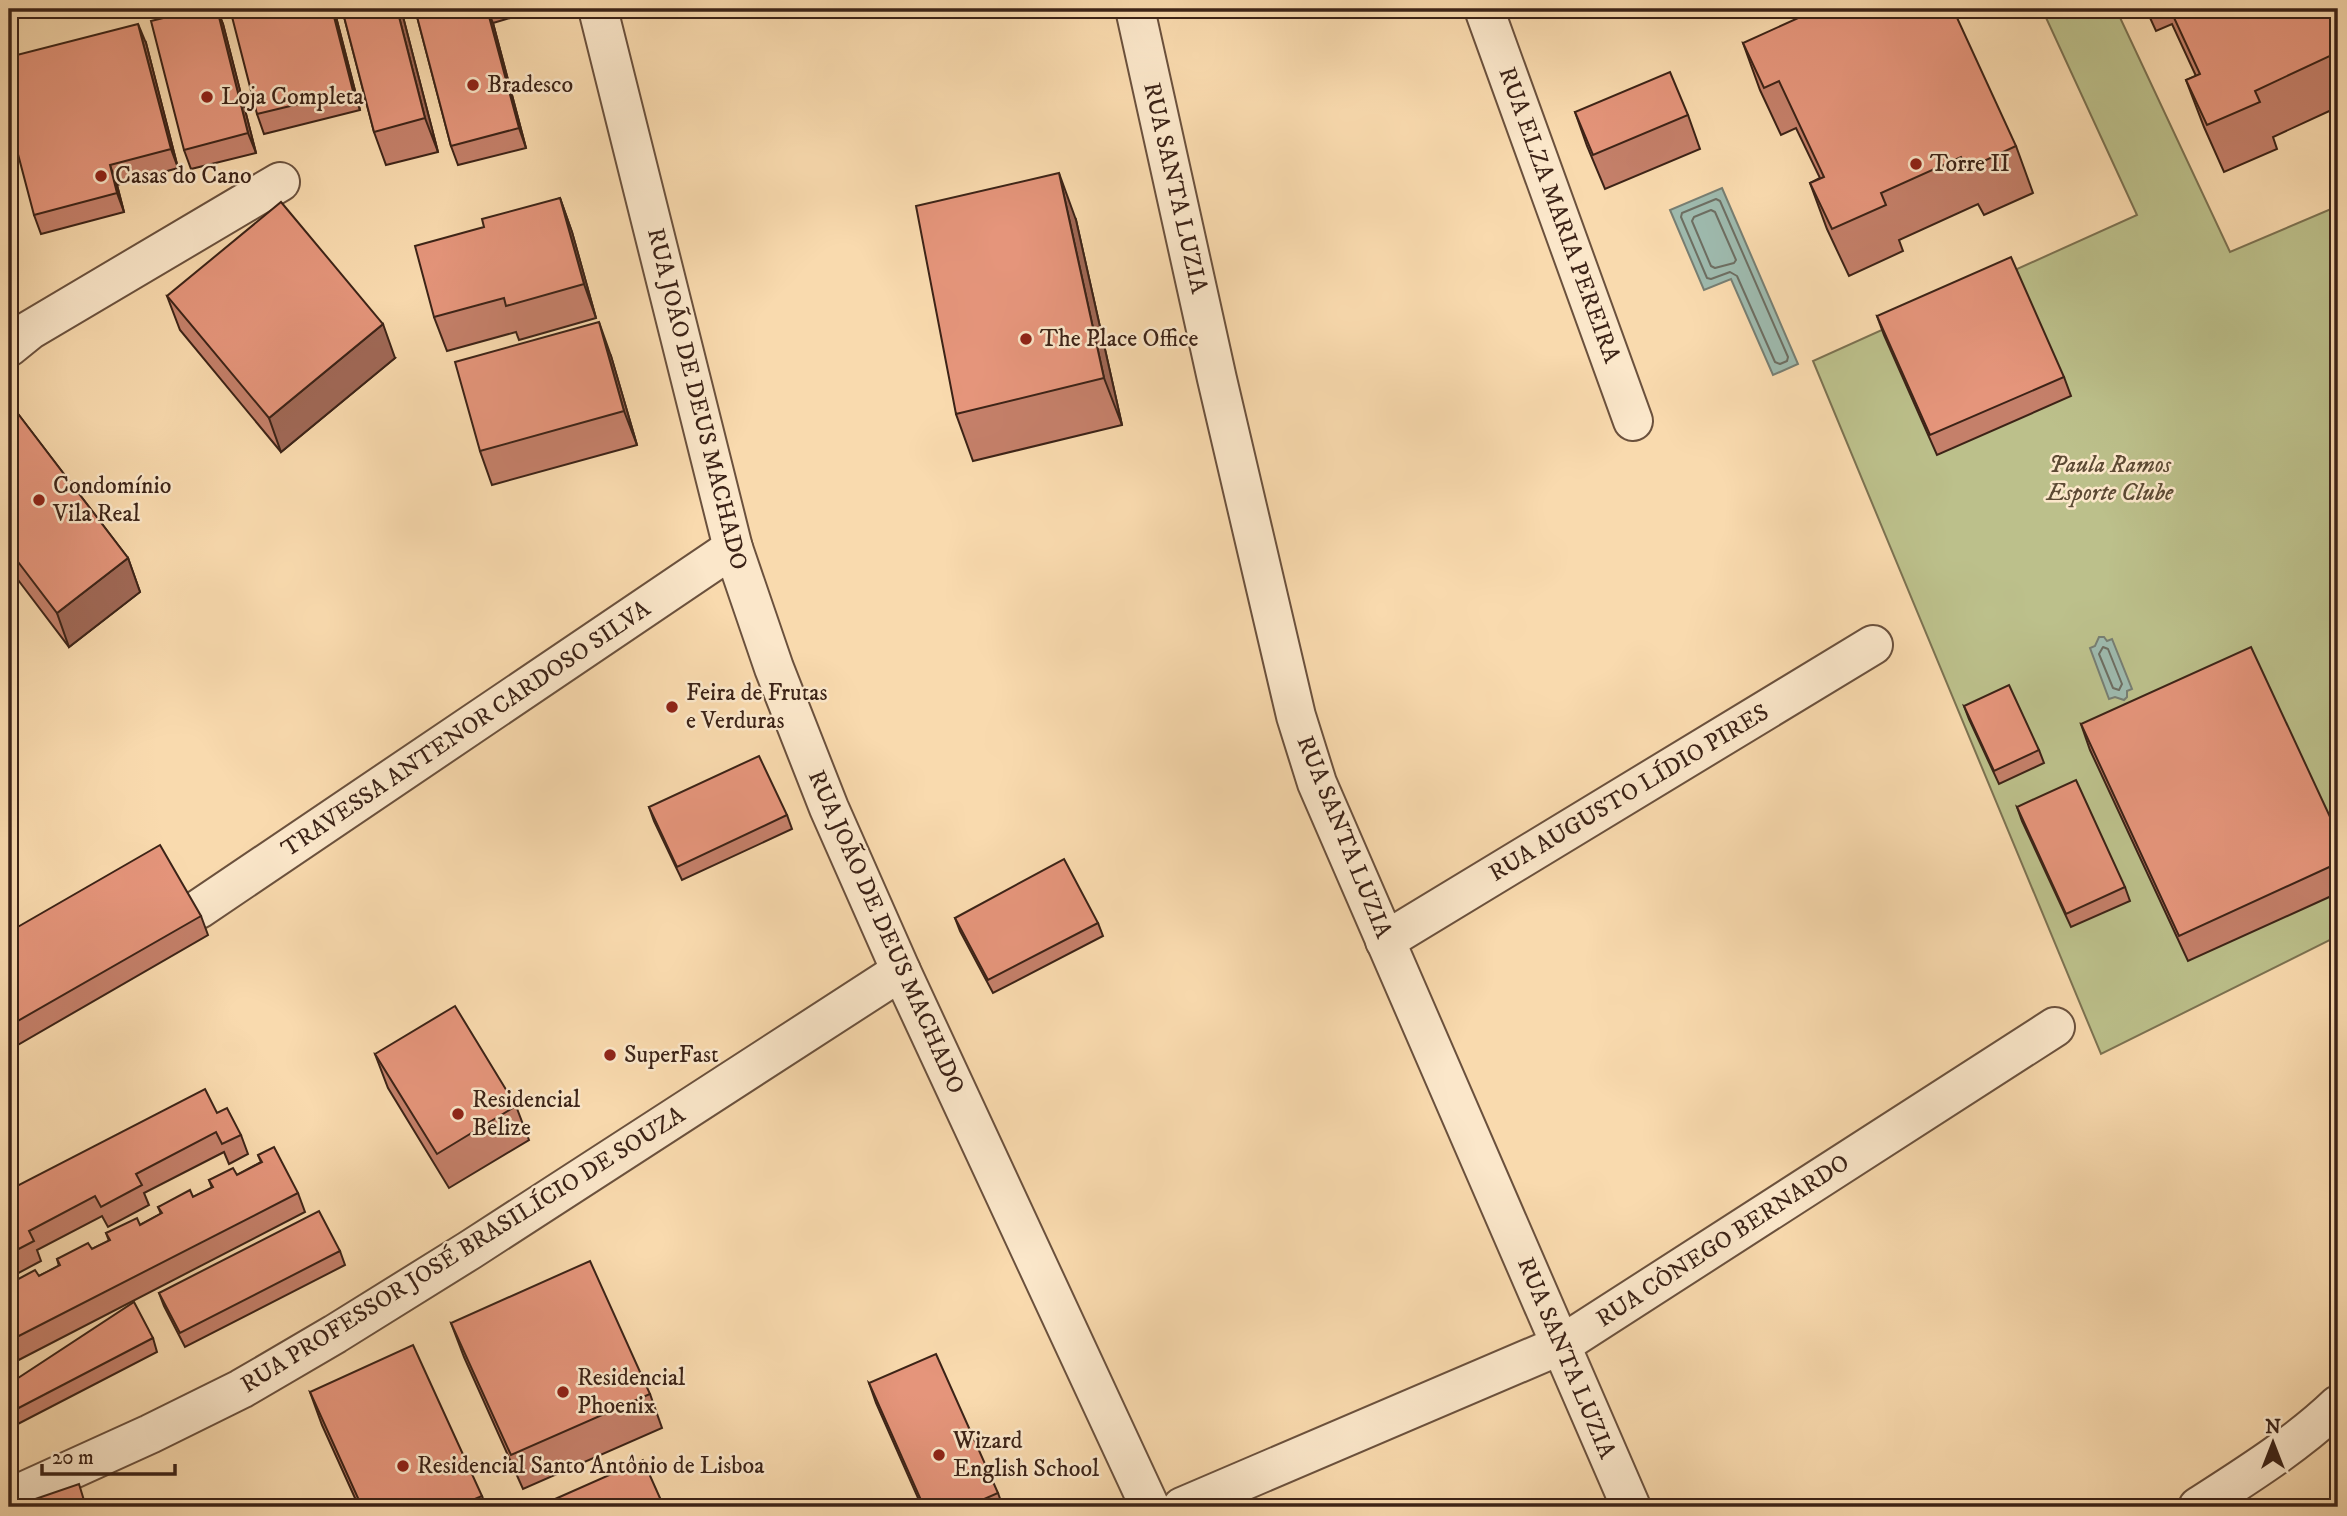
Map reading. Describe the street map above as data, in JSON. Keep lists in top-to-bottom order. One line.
{"streets":{"street":["RUA SANTA LUZIA","RUA ELZA MARIA PEREIRA","RUA JOÃO DE DEUS MACHADO","TRAVESSA ANTENOR CARDOSO SILVA","RUA AUGUSTO LÍDIO PIRES","RUA CÔNEGO BERNARDO","RUA PROFESSOR JOSÉ BRASILÍCIO DE SOUZA"]},"crossings":[["RUA SANTA LUZIA","RUA AUGUSTO LÍDIO PIRES"],["RUA SANTA LUZIA","RUA CÔNEGO BERNARDO"],["RUA JOÃO DE DEUS MACHADO","TRAVESSA ANTENOR CARDOSO SILVA"],["RUA JOÃO DE DEUS MACHADO","RUA PROFESSOR JOSÉ BRASILÍCIO DE SOUZA"]],"parks":["Paula Ramos Esporte Clube"],"places":["Bradesco","Loja Completa","Torre II","Casas do Cano","The Place Office","Condomínio Vila Real","Feira de Frutas e Verduras","SuperFast","Residencial Belize","Residencial Phoenix","Wizard English School","Residencial Santo Antônio de Lisboa"],"scale_bar":"20 m","north":"top"}
